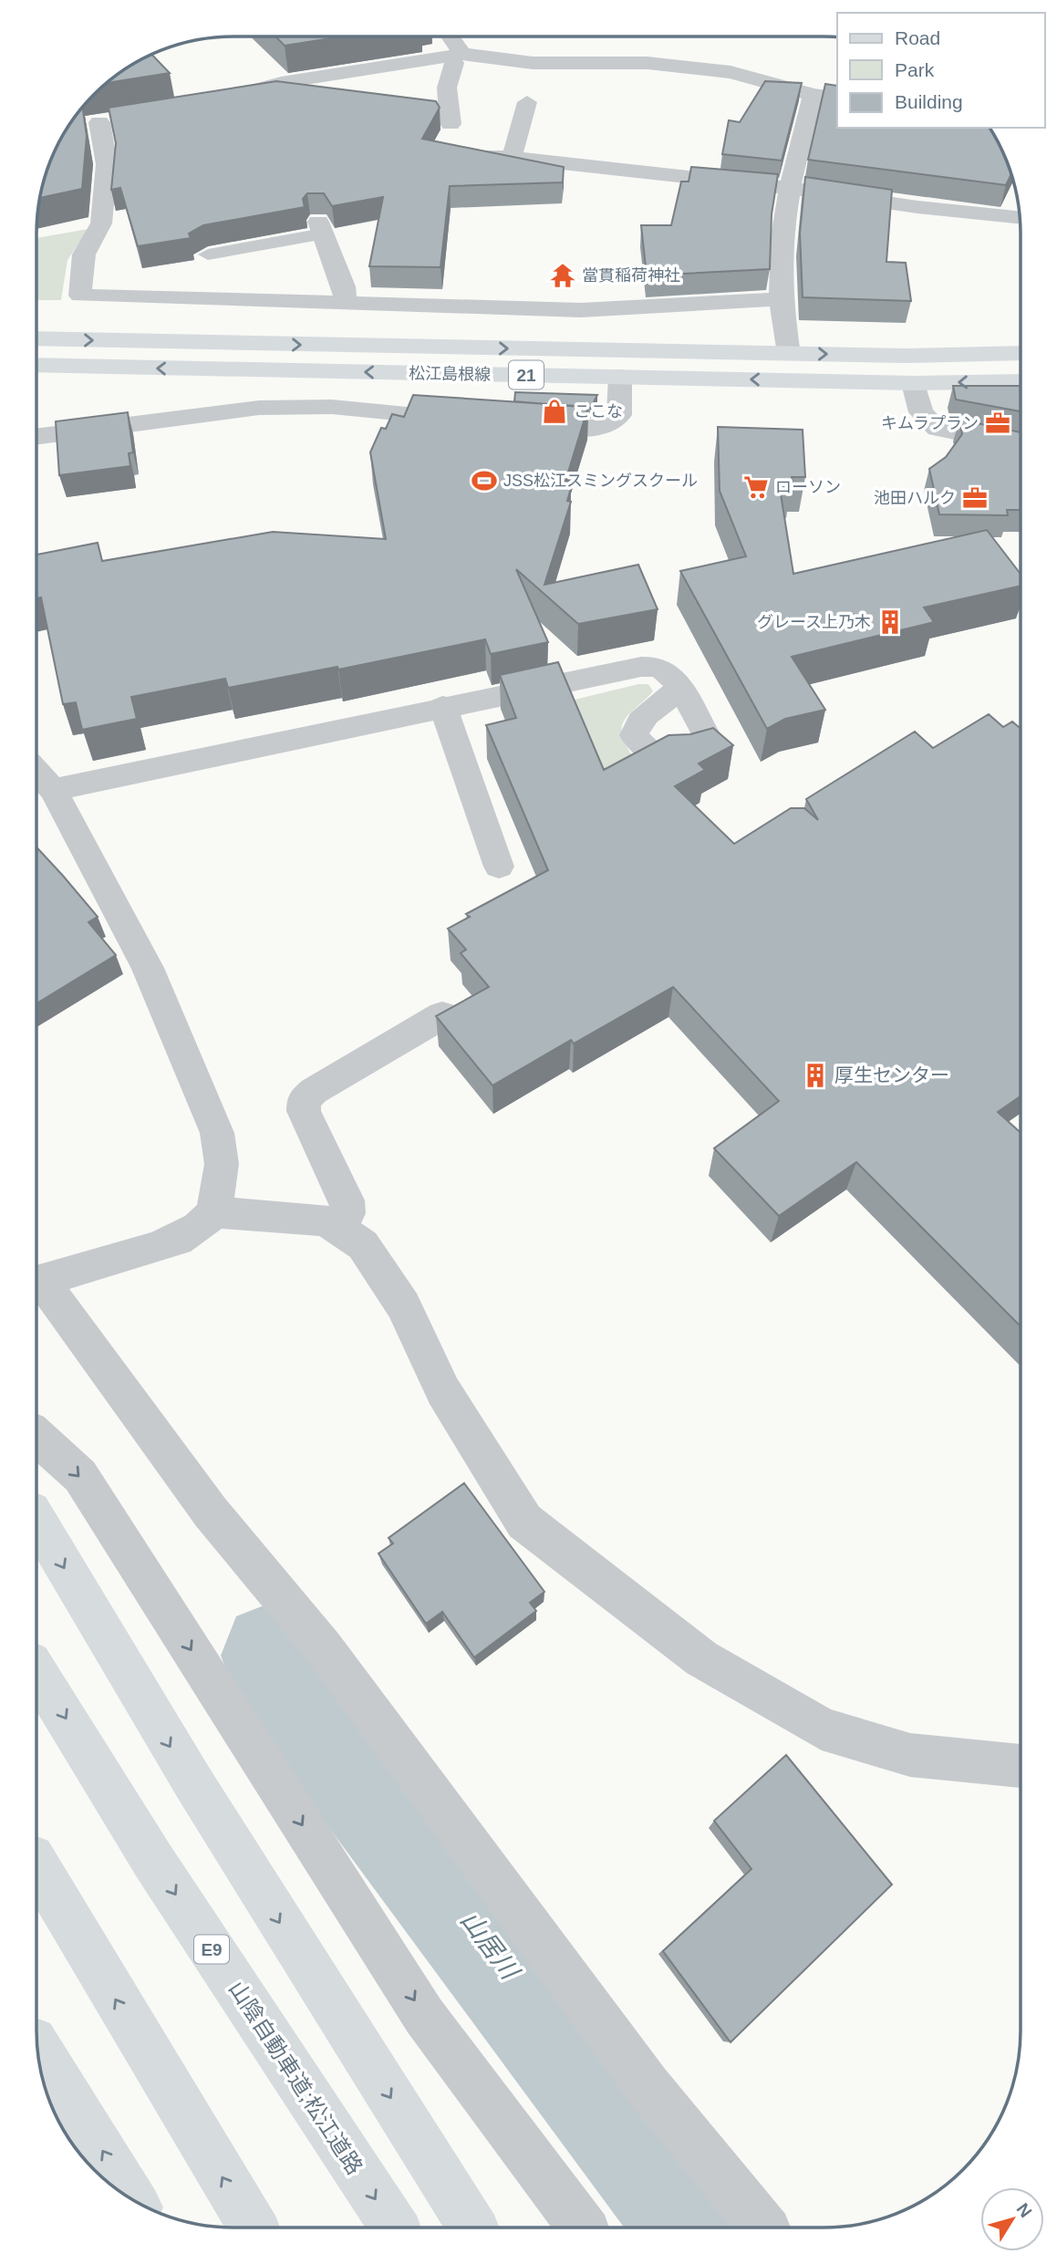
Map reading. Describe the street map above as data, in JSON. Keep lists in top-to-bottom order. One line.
{"streets":{"main road":["松江島根線","21","E9","山陰自動車道;松江道路"]},"water":["山居川"],"places":{"temple":["當貫稲荷神社"],"shop":["ここな"],"office":["キムラプラン","池田ハルク"],"sports":["JSS松江スミングスクール"],"supermarket":["ローソン"],"building":["グレース上乃木","厚生センター"]},"legend":["Road","Park","Building"],"north":"top right"}
